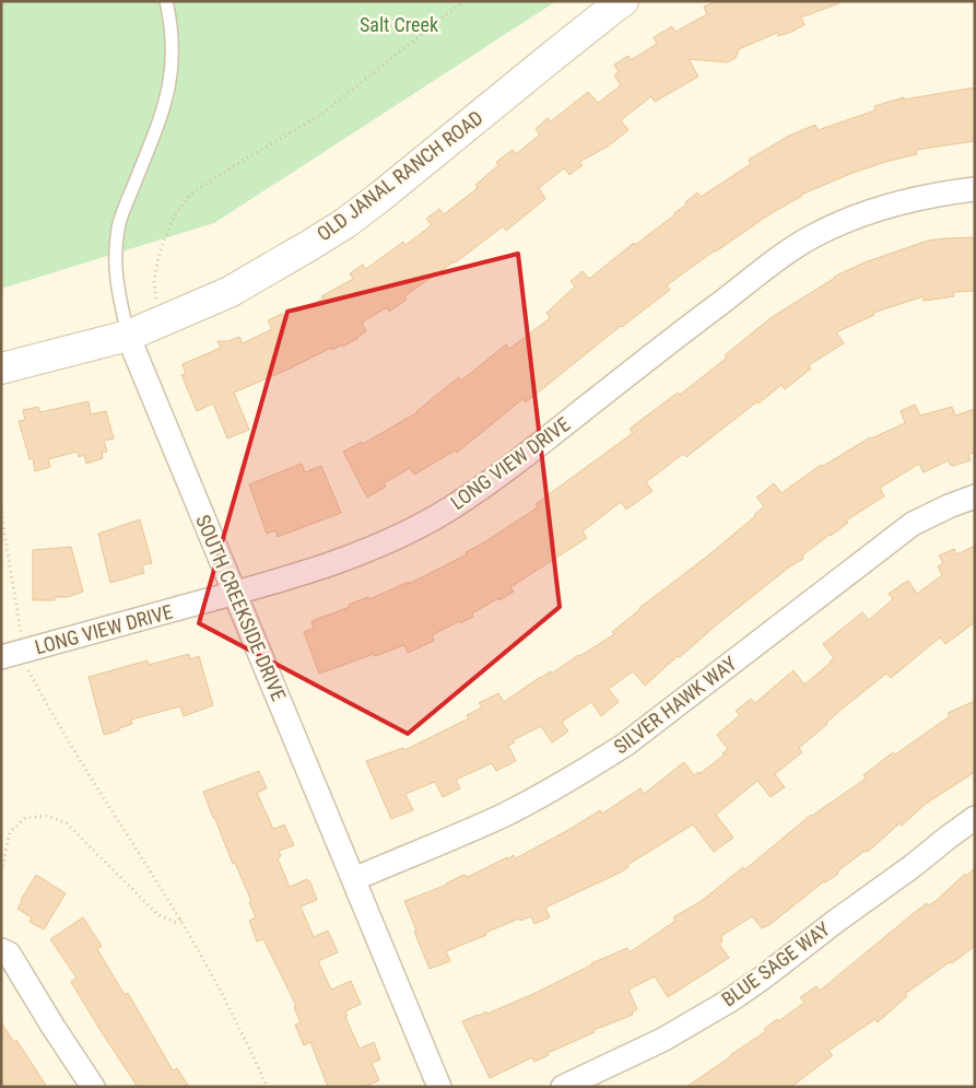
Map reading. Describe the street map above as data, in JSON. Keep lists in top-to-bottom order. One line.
{"streets":{"street":["OLD JANAL RANCH ROAD","LONG VIEW DRIVE","SOUTH CREEKSIDE DRIVE","SILVER HAWK WAY","BLUE SAGE WAY"]},"crossings":[["OLD JANAL RANCH ROAD","SOUTH CREEKSIDE DRIVE"],["LONG VIEW DRIVE","SOUTH CREEKSIDE DRIVE"],["SOUTH CREEKSIDE DRIVE","SILVER HAWK WAY"]],"parks":["Salt Creek"]}
